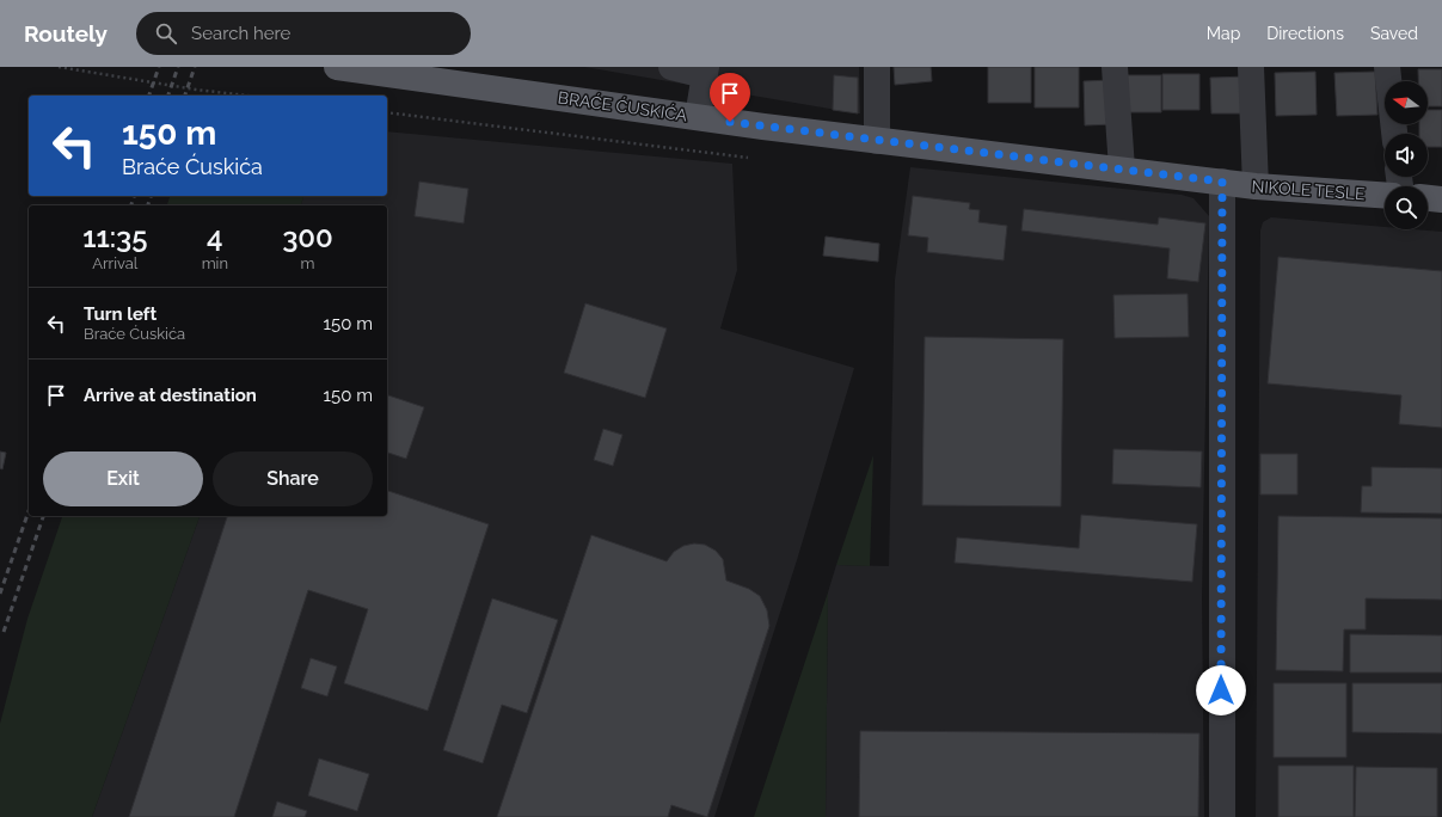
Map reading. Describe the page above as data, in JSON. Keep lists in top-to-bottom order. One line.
{"streets":{"main road":["BRAĆE ĆUSKIĆA","NIKOLE TESLE"]},"crossings":[["BRAĆE ĆUSKIĆA","NIKOLE TESLE"]],"north":"left","page":{"header":"Routely","search":"Search here","nav":["Map","Directions","Saved"],"turn":["150 m","Braće Ćuskića"],"eta":["11:35","Arrival","4","min","300","m"],"list":[{"name":"Turn left","note":"Braće Ćuskića","value":"150 m"},{"name":"Arrive at destination","value":"150 m"}],"buttons":["Exit","Share"]}}
